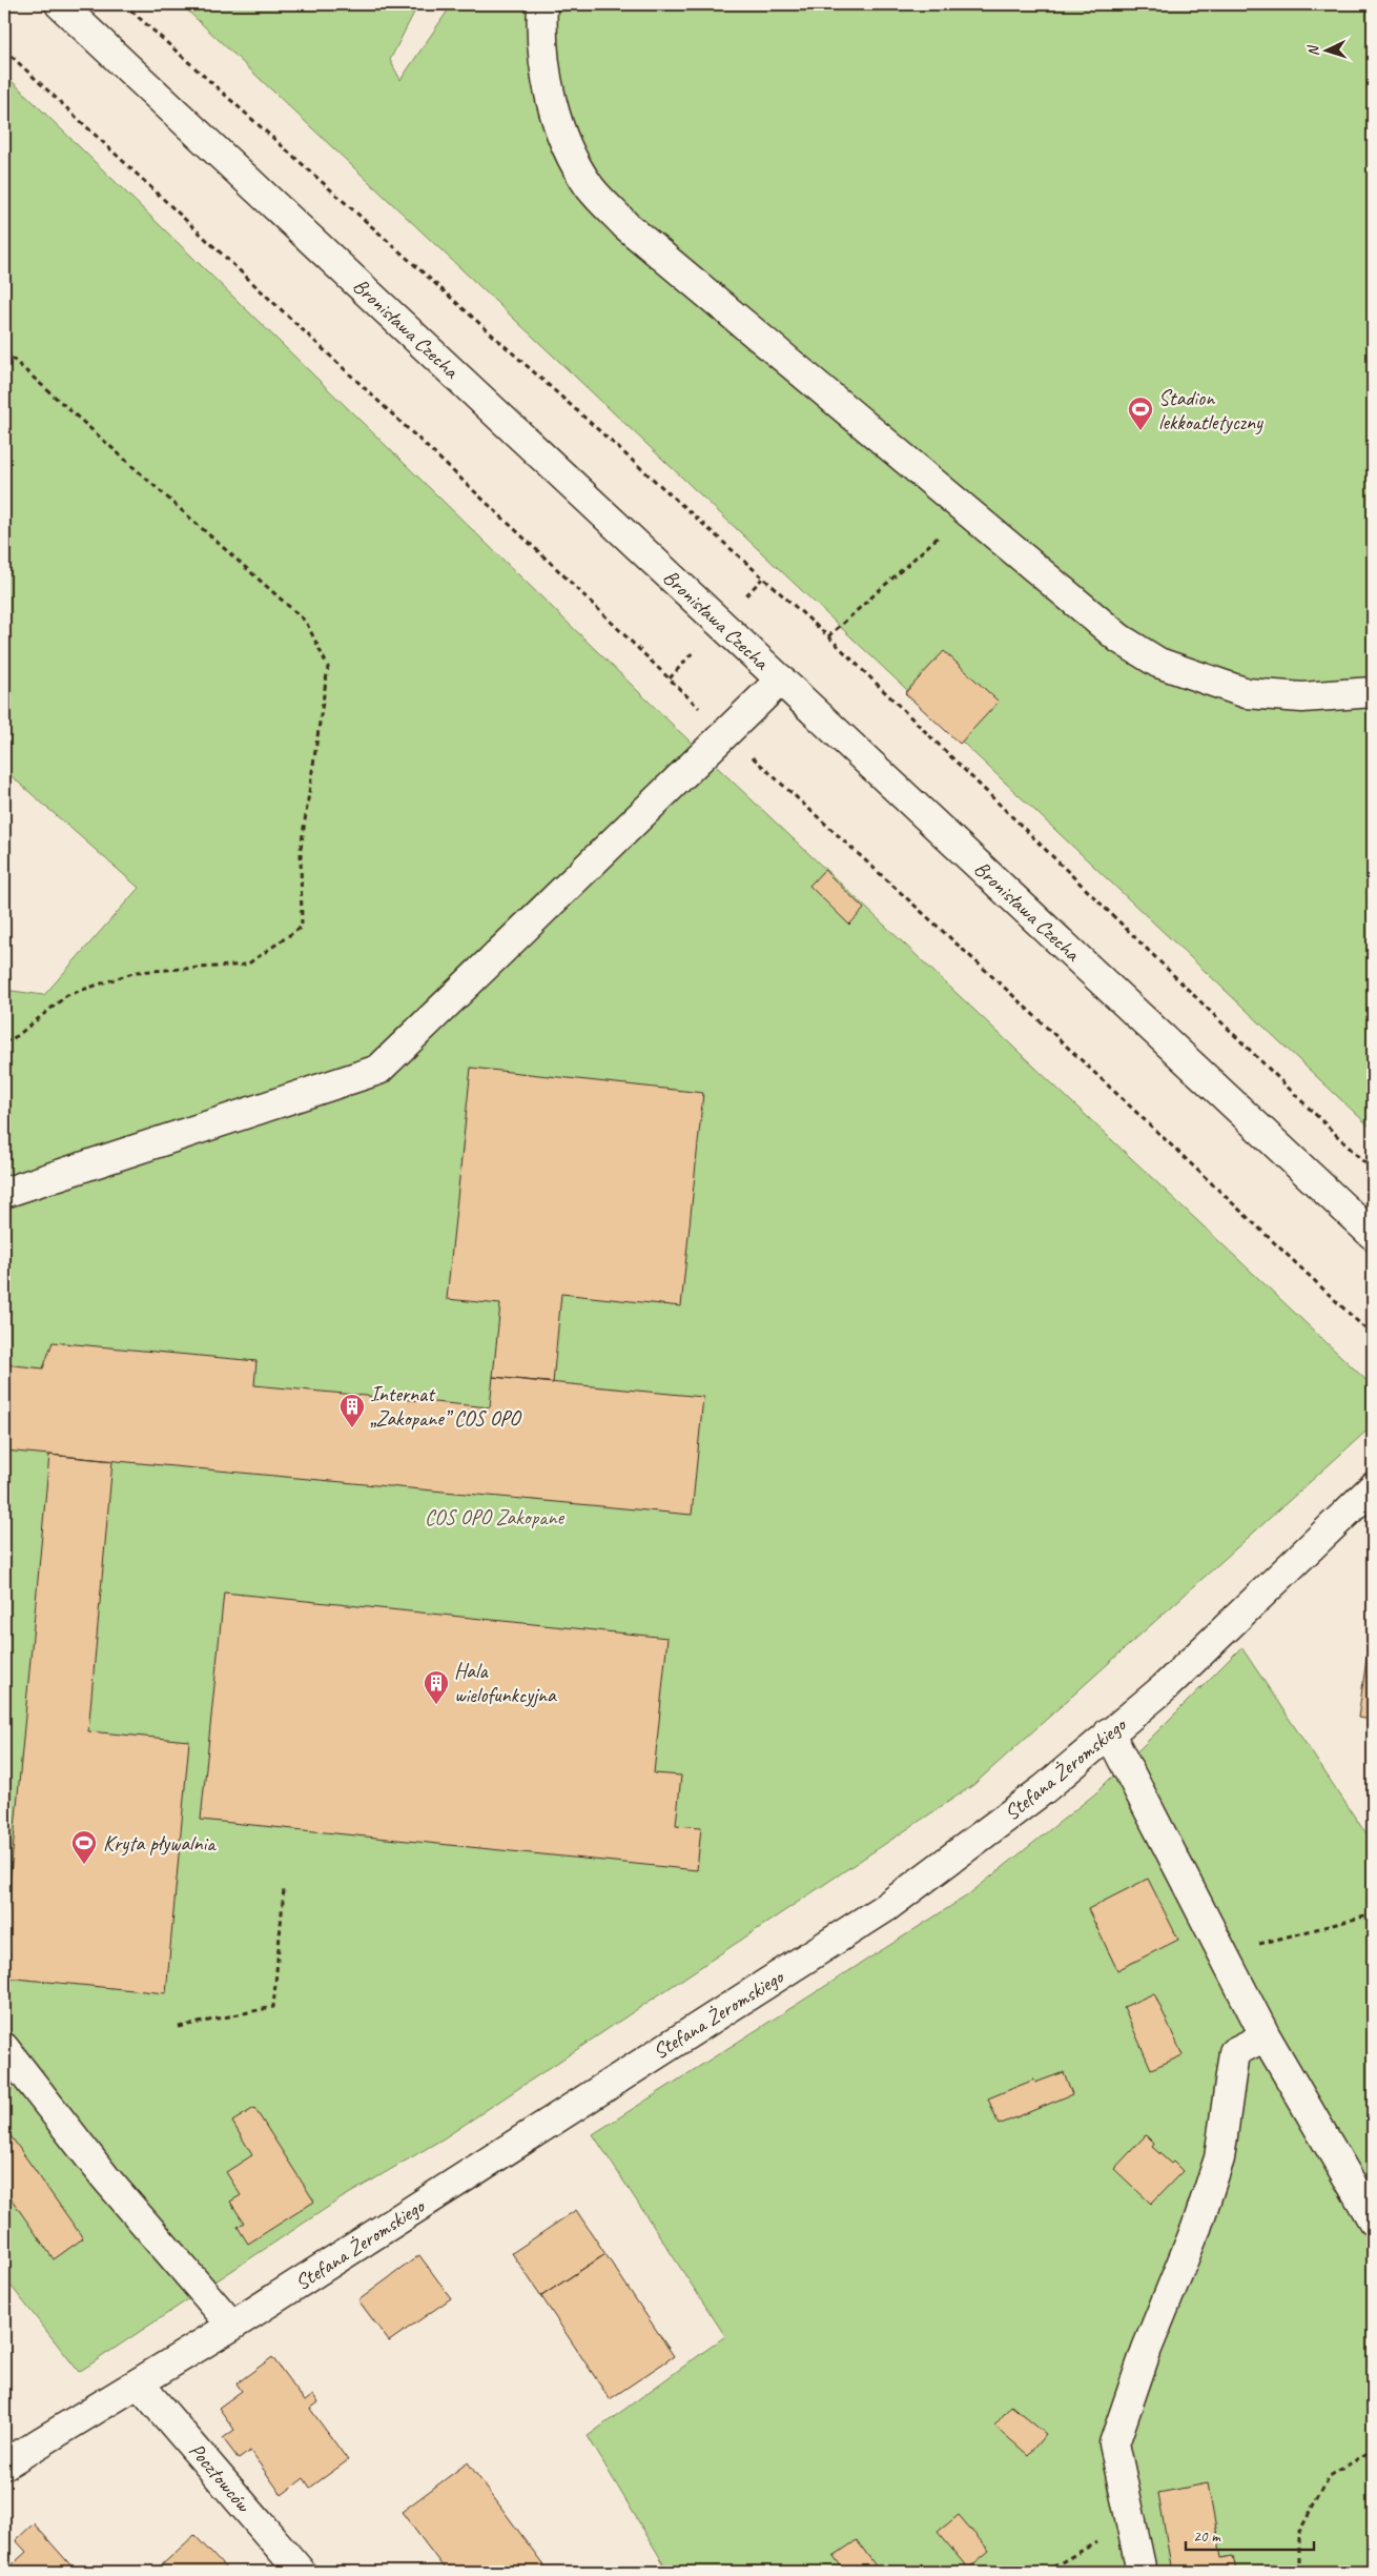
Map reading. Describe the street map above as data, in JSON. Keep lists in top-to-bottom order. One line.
{"streets":{"street":["Bronisława Czecha","Stefana Żeromskiego","Pocztowców"]},"crossings":[["Stefana Żeromskiego","Pocztowców"]],"parks":["COS OPO Zakopane"],"places":{"sports":["Stadion lekkoatletyczny","Kryta pływalnia"],"building":["Internat „Zakopane” COS OPO","Hala wielofunkcyjna"]},"scale_bar":"20 m","north":"left"}
